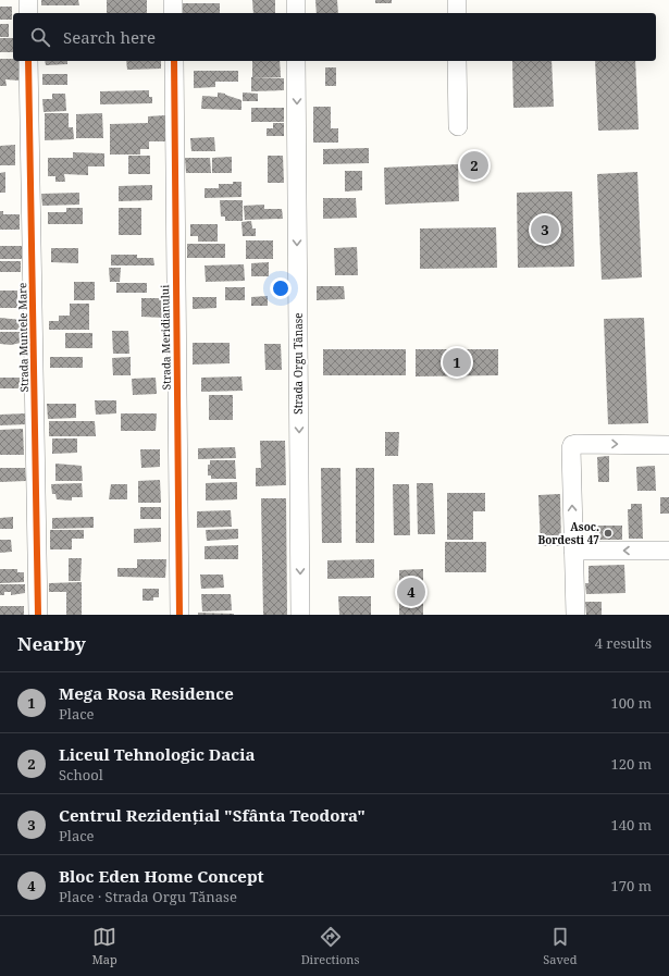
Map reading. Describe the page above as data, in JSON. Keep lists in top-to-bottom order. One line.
{"streets":{"street":["Strada Muntele Mare","Strada Meridianului","Strada Orgu Tănase"]},"one_way":["Strada Orgu Tănase"],"places":["Asoc. Bordesti 47"],"page":{"search":"Search here","pins":["2","3","1","4"],"heading":["Nearby","4 results"],"list":[{"mark":"1","name":"Mega Rosa Residence","note":"Place","value":"100 m"},{"mark":"2","name":"Liceul Tehnologic Dacia","note":"School","value":"120 m"},{"mark":"3","name":"Centrul Rezidențial \"Sfânta Teodora\"","note":"Place","value":"140 m"},{"mark":"4","name":"Bloc Eden Home Concept","note":"Place · Strada Orgu Tănase","value":"170 m"}],"nav":["Map","Directions","Saved"]}}
